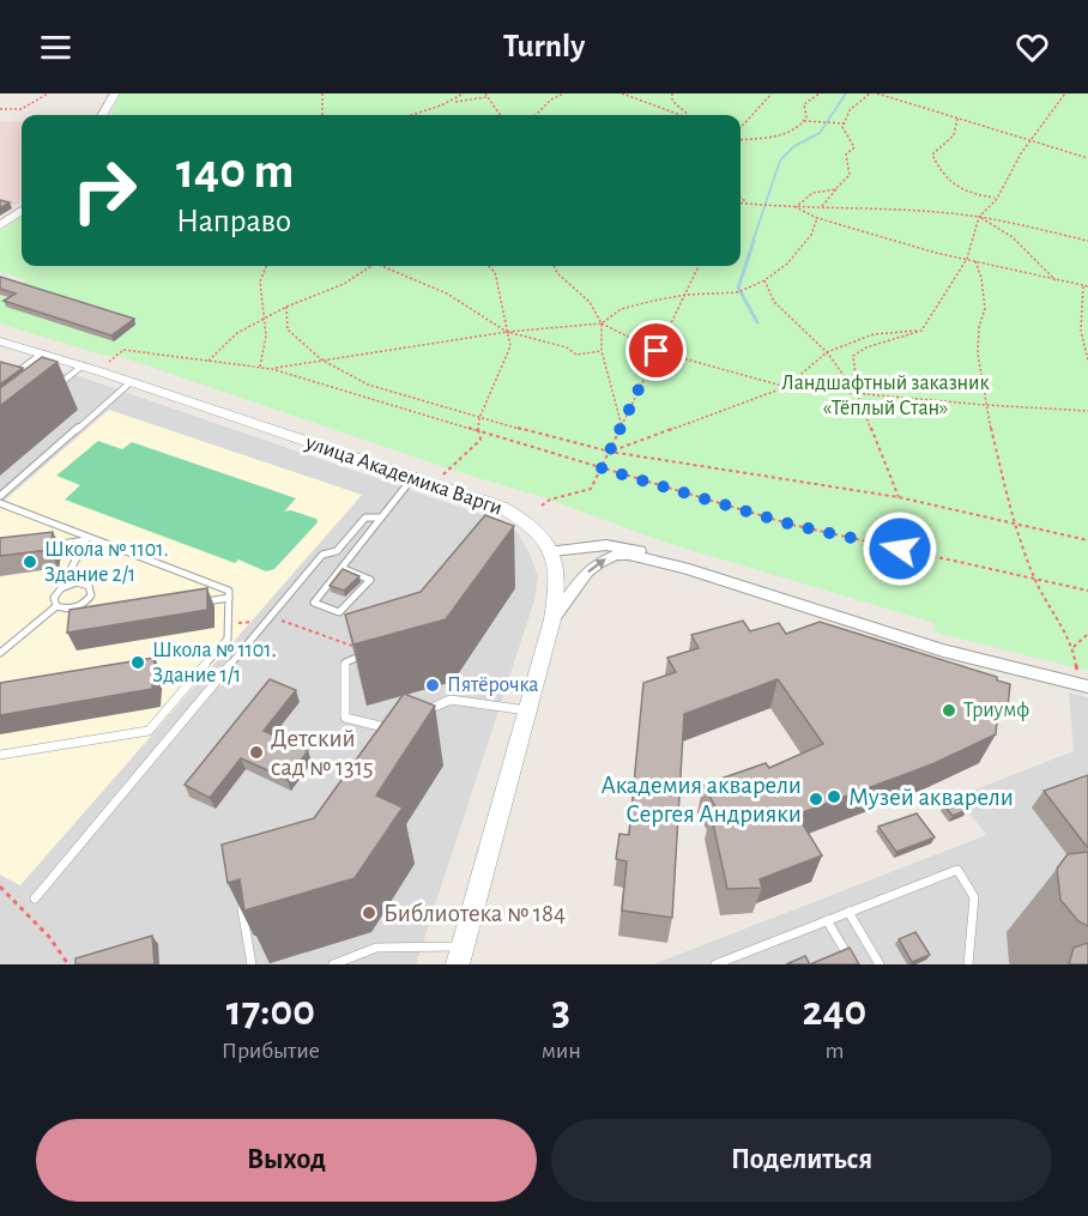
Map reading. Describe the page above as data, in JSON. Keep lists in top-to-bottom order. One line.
{"streets":{"street":["улица Академика Варги"]},"parks":["Ландшафтный заказник «Тёплый Стан»"],"places":["Школа № 1101. Здание 2/1","Школа № 1101. Здание 1/1","Пятёрочка","Триумф","Детский сад № 1315","Музей акварели","Академия акварели Сергея Андрияки","Библиотека № 184"],"page":{"header":"Turnly","turn":["140 m","Направо"],"eta":["17:00","Прибытие","3","мин","240","m"],"buttons":["Выход","Поделиться"]}}
